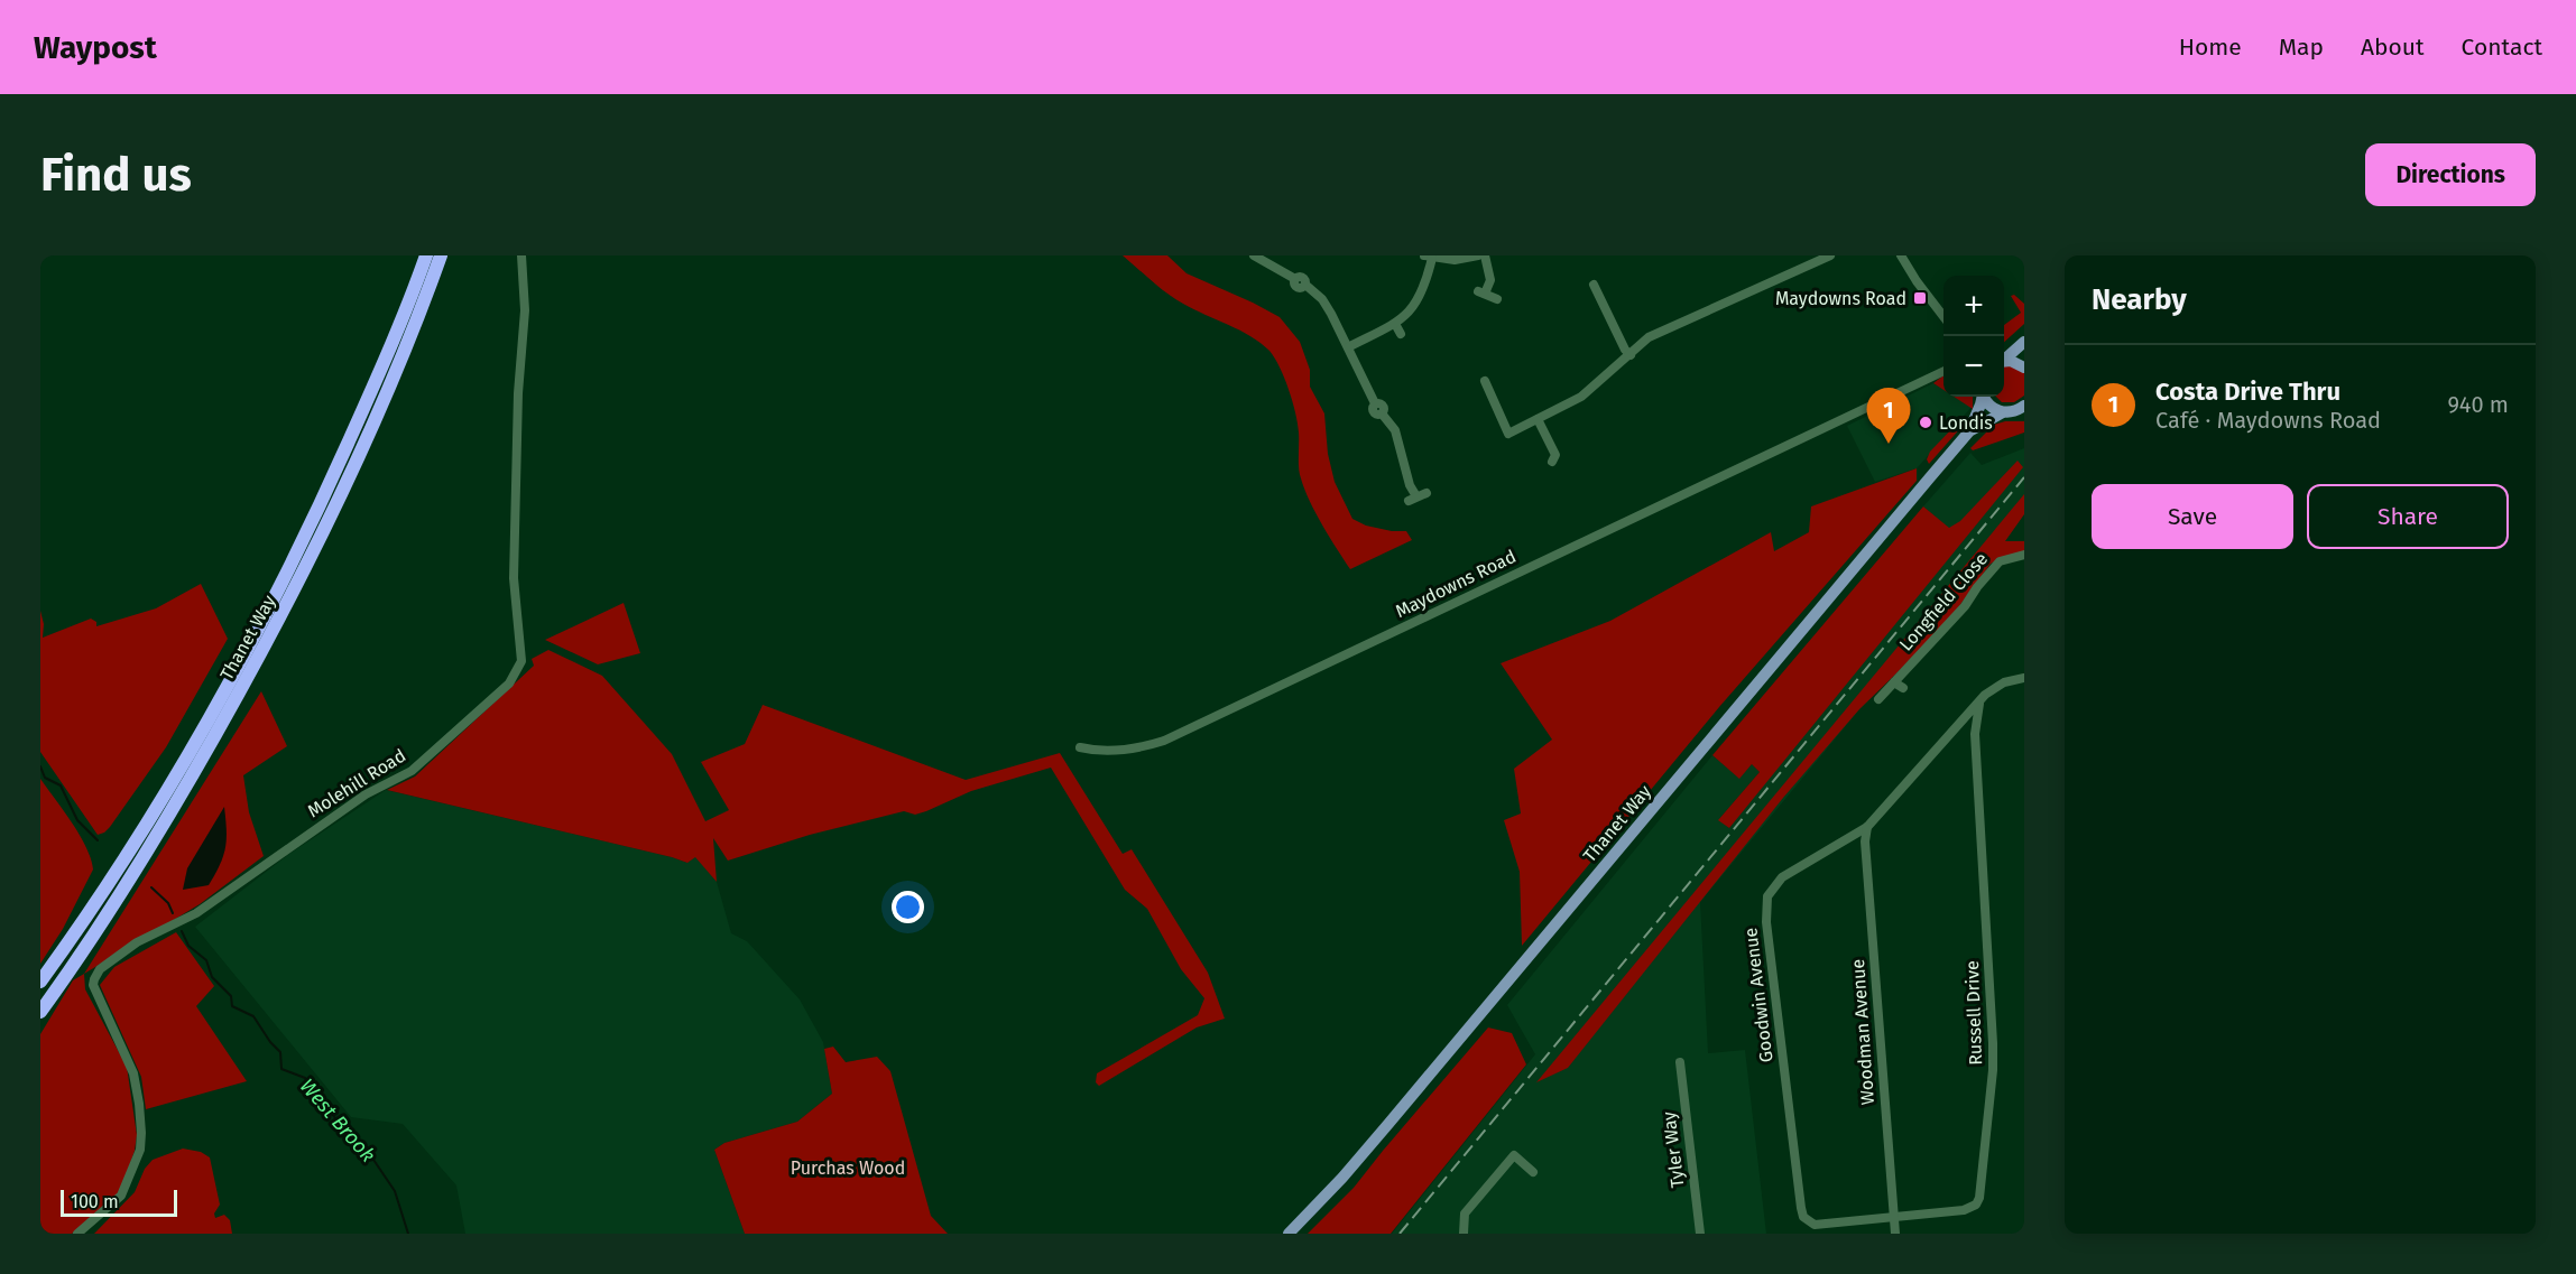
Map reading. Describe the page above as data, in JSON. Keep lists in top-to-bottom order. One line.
{"streets":{"highway":["Thanet Way"],"street":["Maydowns Road","Longfield Close","Molehill Road","Goodwin Avenue","Russell Drive","Woodman Avenue","Tyler Way"]},"crossings":[["Goodwin Avenue","Russell Drive"],["Goodwin Avenue","Woodman Avenue"],["Russell Drive","Woodman Avenue"]],"water":["West Brook"],"parks":["Purchas Wood"],"places":{"transit":["Maydowns Road"],"other":["Londis"]},"scale_bar":"100 m","page":{"header":"Waypost","nav":["Home","Map","About","Contact"],"buttons":["Directions",["Save","Share"]],"title":"Find us","heading":"Nearby","map_buttons":["+","−"],"list":[{"mark":"1","name":"Costa Drive Thru","note":"Café · Maydowns Road","value":"940 m"}],"pins":"1","scale":"100 m"}}
